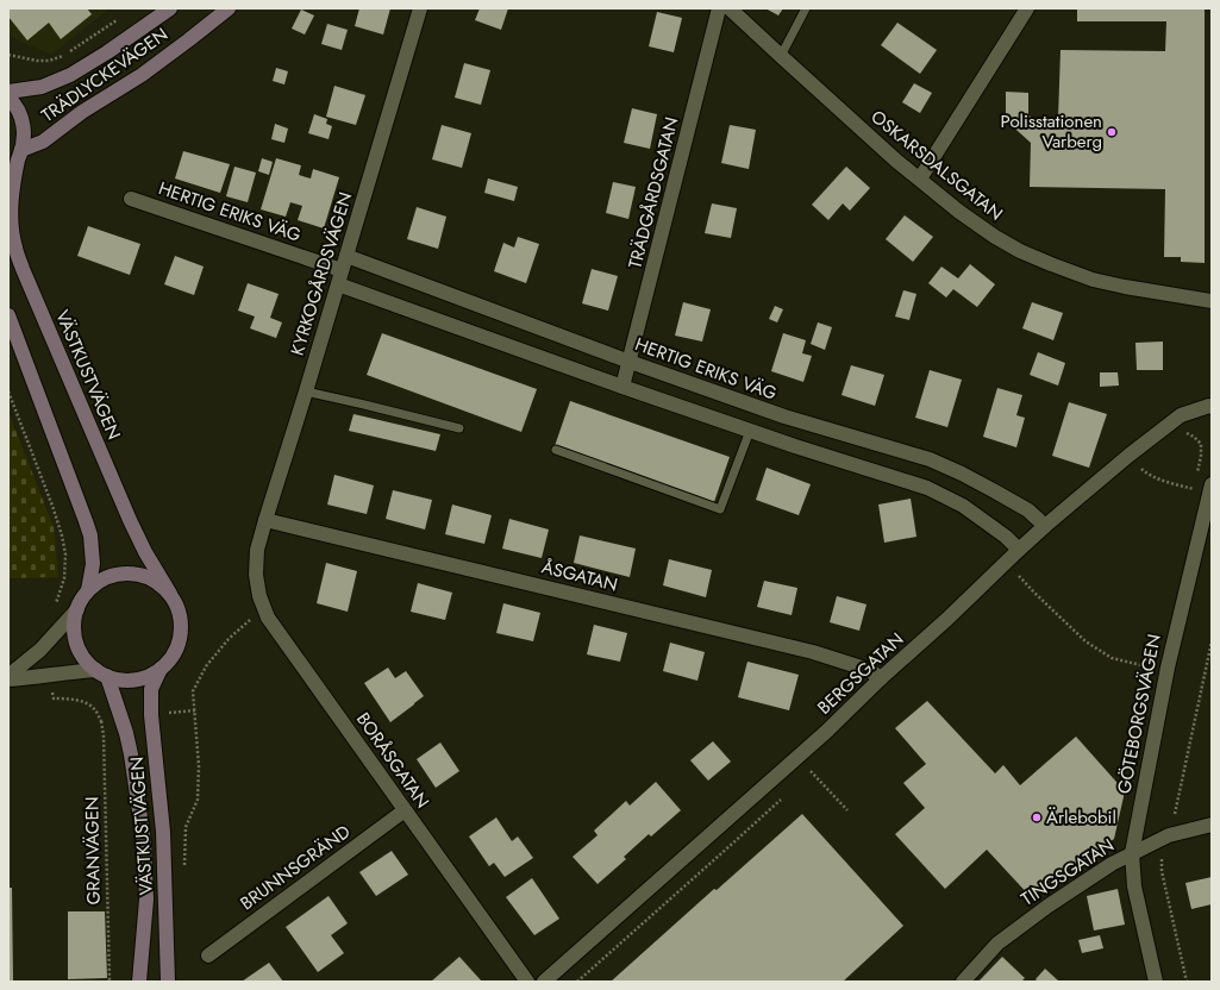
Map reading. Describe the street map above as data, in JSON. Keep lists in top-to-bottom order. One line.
{"streets":{"street":["TRÄDLYCKEVÄGEN","OSKARSDALSGATAN","TRÄDGÅRDSGATAN","HERTIG ERIKS VÄG","KYRKOGÅRDSVÄGEN","VÄSTKUSTVÄGEN","ÅSGATAN","BERGSGATAN","GÖTEBORGSVÄGEN","BORÅSGATAN","BRUNNSGRÄND","TINGSGATAN"],"path":["GRANVÄGEN"]},"crossings":[["TRÄDLYCKEVÄGEN","VÄSTKUSTVÄGEN"],["TRÄDGÅRDSGATAN","HERTIG ERIKS VÄG"],["HERTIG ERIKS VÄG","KYRKOGÅRDSVÄGEN"],["HERTIG ERIKS VÄG","BERGSGATAN"],["KYRKOGÅRDSVÄGEN","ÅSGATAN"],["KYRKOGÅRDSVÄGEN","BORÅSGATAN"],["ÅSGATAN","BERGSGATAN"],["GÖTEBORGSVÄGEN","TINGSGATAN"],["BORÅSGATAN","BRUNNSGRÄND"]],"places":["Polisstationen Varberg","Ärlebobil"]}
